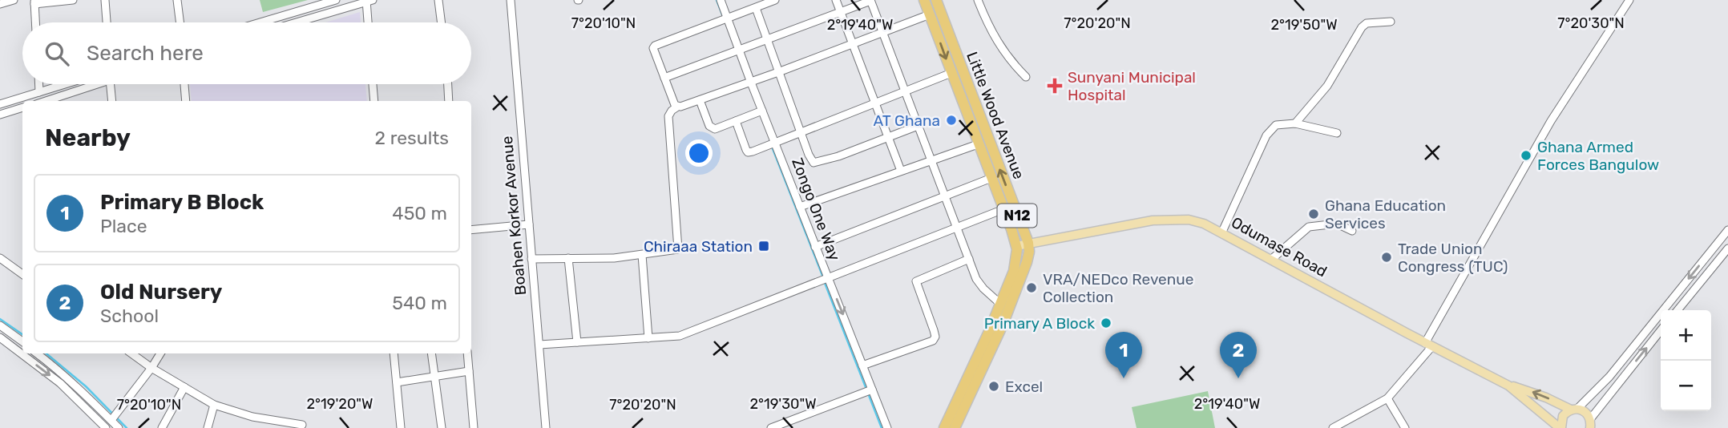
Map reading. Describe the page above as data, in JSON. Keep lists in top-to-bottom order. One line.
{"streets":{"highway":["Little Wood Avenue","N12"],"main road":["Odumase Road"],"street":["Zongo One Way","Boahen Korkor Avenue"]},"crossings":[["Little Wood Avenue","N12"],["Little Wood Avenue","Odumase Road"],["N12","Odumase Road"]],"places":{"health":["Sunyani Municipal Hospital"],"other":["AT Ghana","Ghana Armed Forces Bangulow","Ghana Education Services","Trade Union Congress (TUC)","VRA/NEDco Revenue Collection","Primary A Block","Excel"],"transit":["Chiraaa Station"]},"page":{"search":"Search here","heading":["Nearby","2 results"],"list":[{"mark":"1","name":"Primary B Block","note":"Place","value":"450 m"},{"mark":"2","name":"Old Nursery","note":"School","value":"540 m"}],"map_buttons":["+","−"],"pins":["1","2"]},"coordinates":["7°20'10\"N","7°20'20\"N","7°20'30\"N","2°19'40\"W","2°19'50\"W","2°19'20\"W","2°19'30\"W"]}
